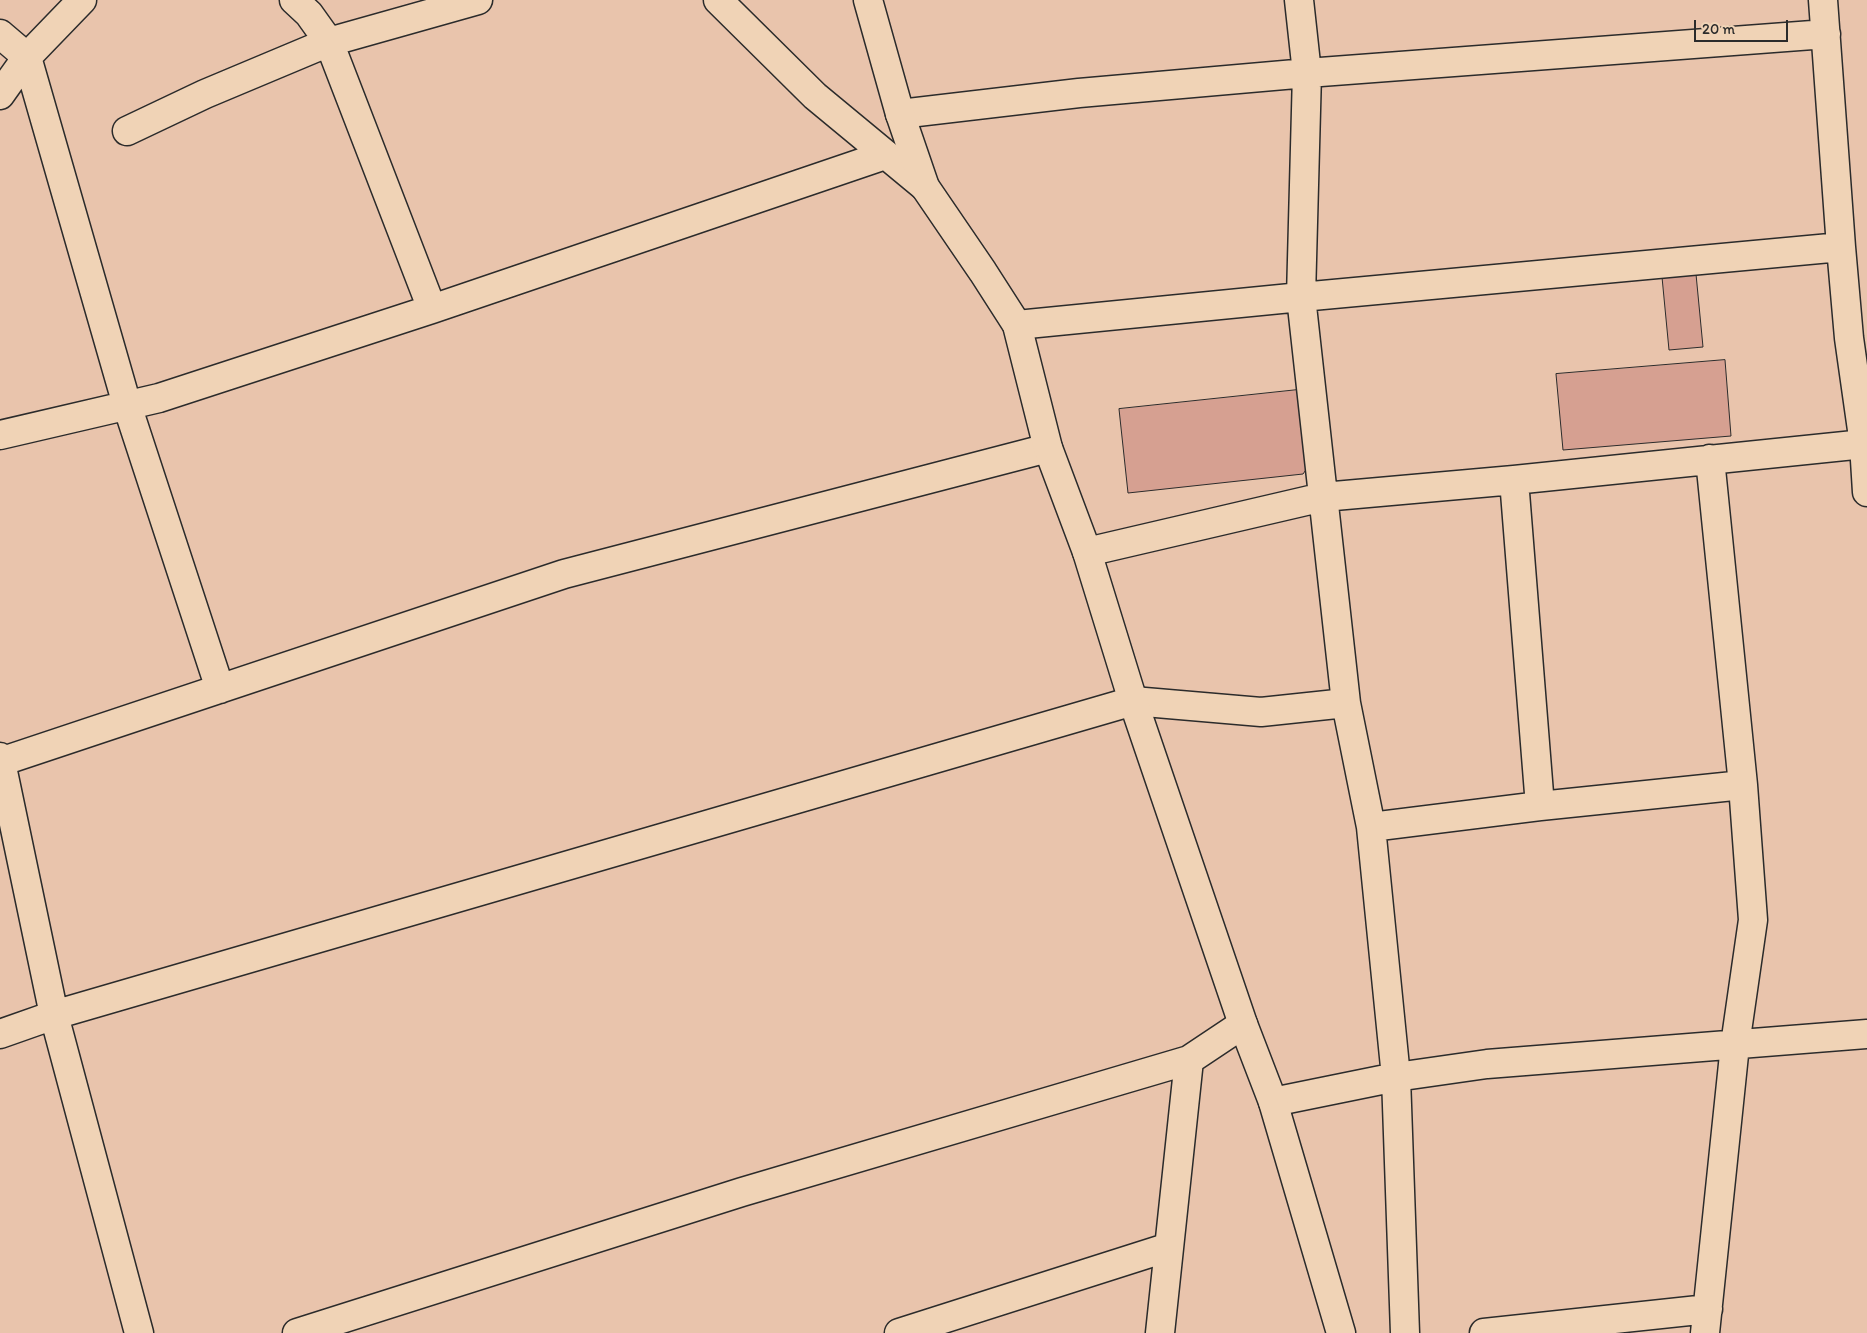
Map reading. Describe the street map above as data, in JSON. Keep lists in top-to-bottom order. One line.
{"scale_bar":"20 m"}
